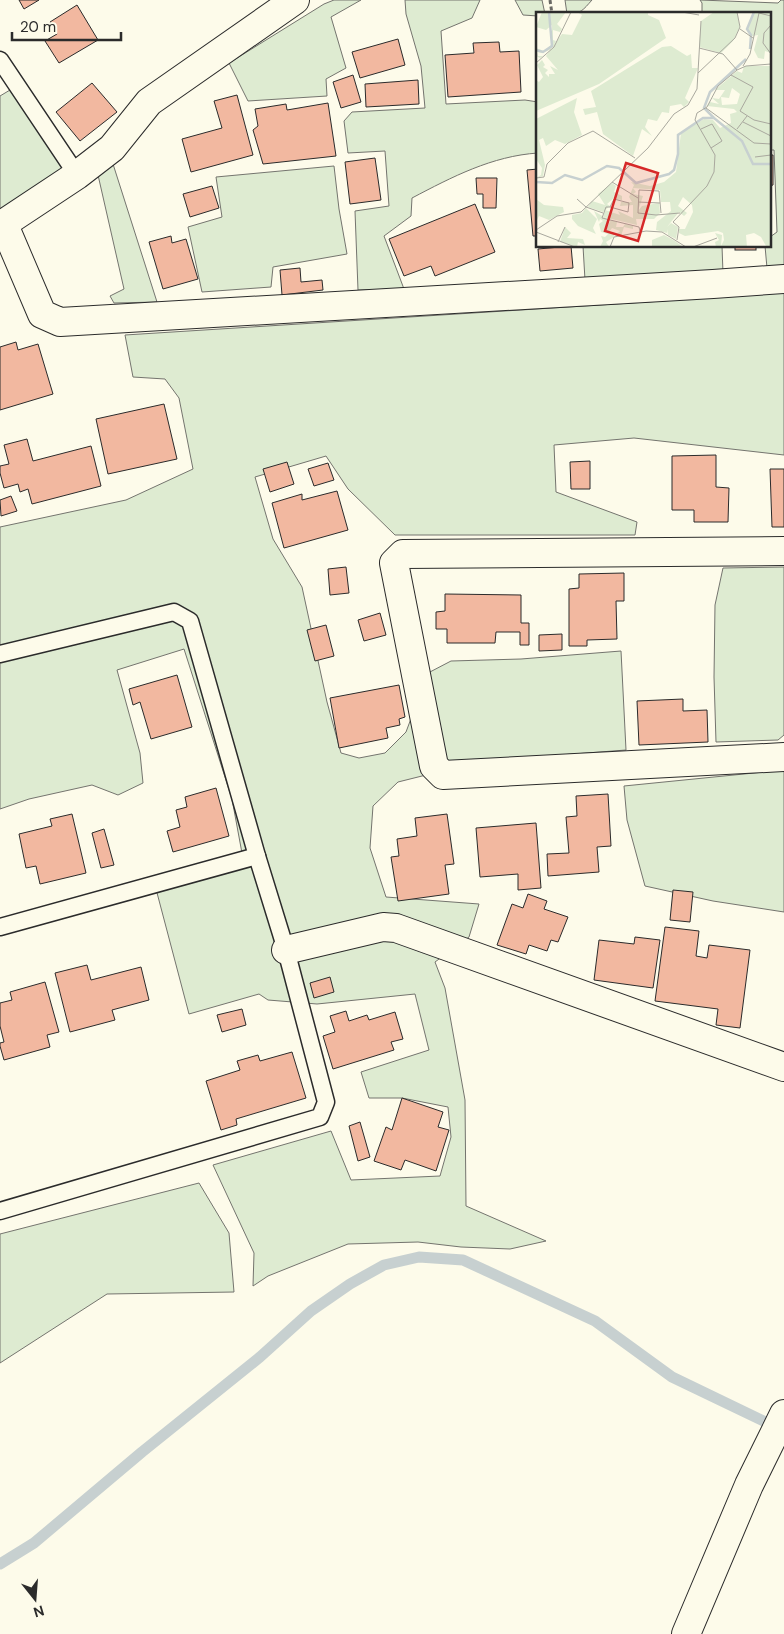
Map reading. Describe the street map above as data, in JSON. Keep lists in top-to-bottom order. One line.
{"scale_bar":"20 m","north":"bottom"}
